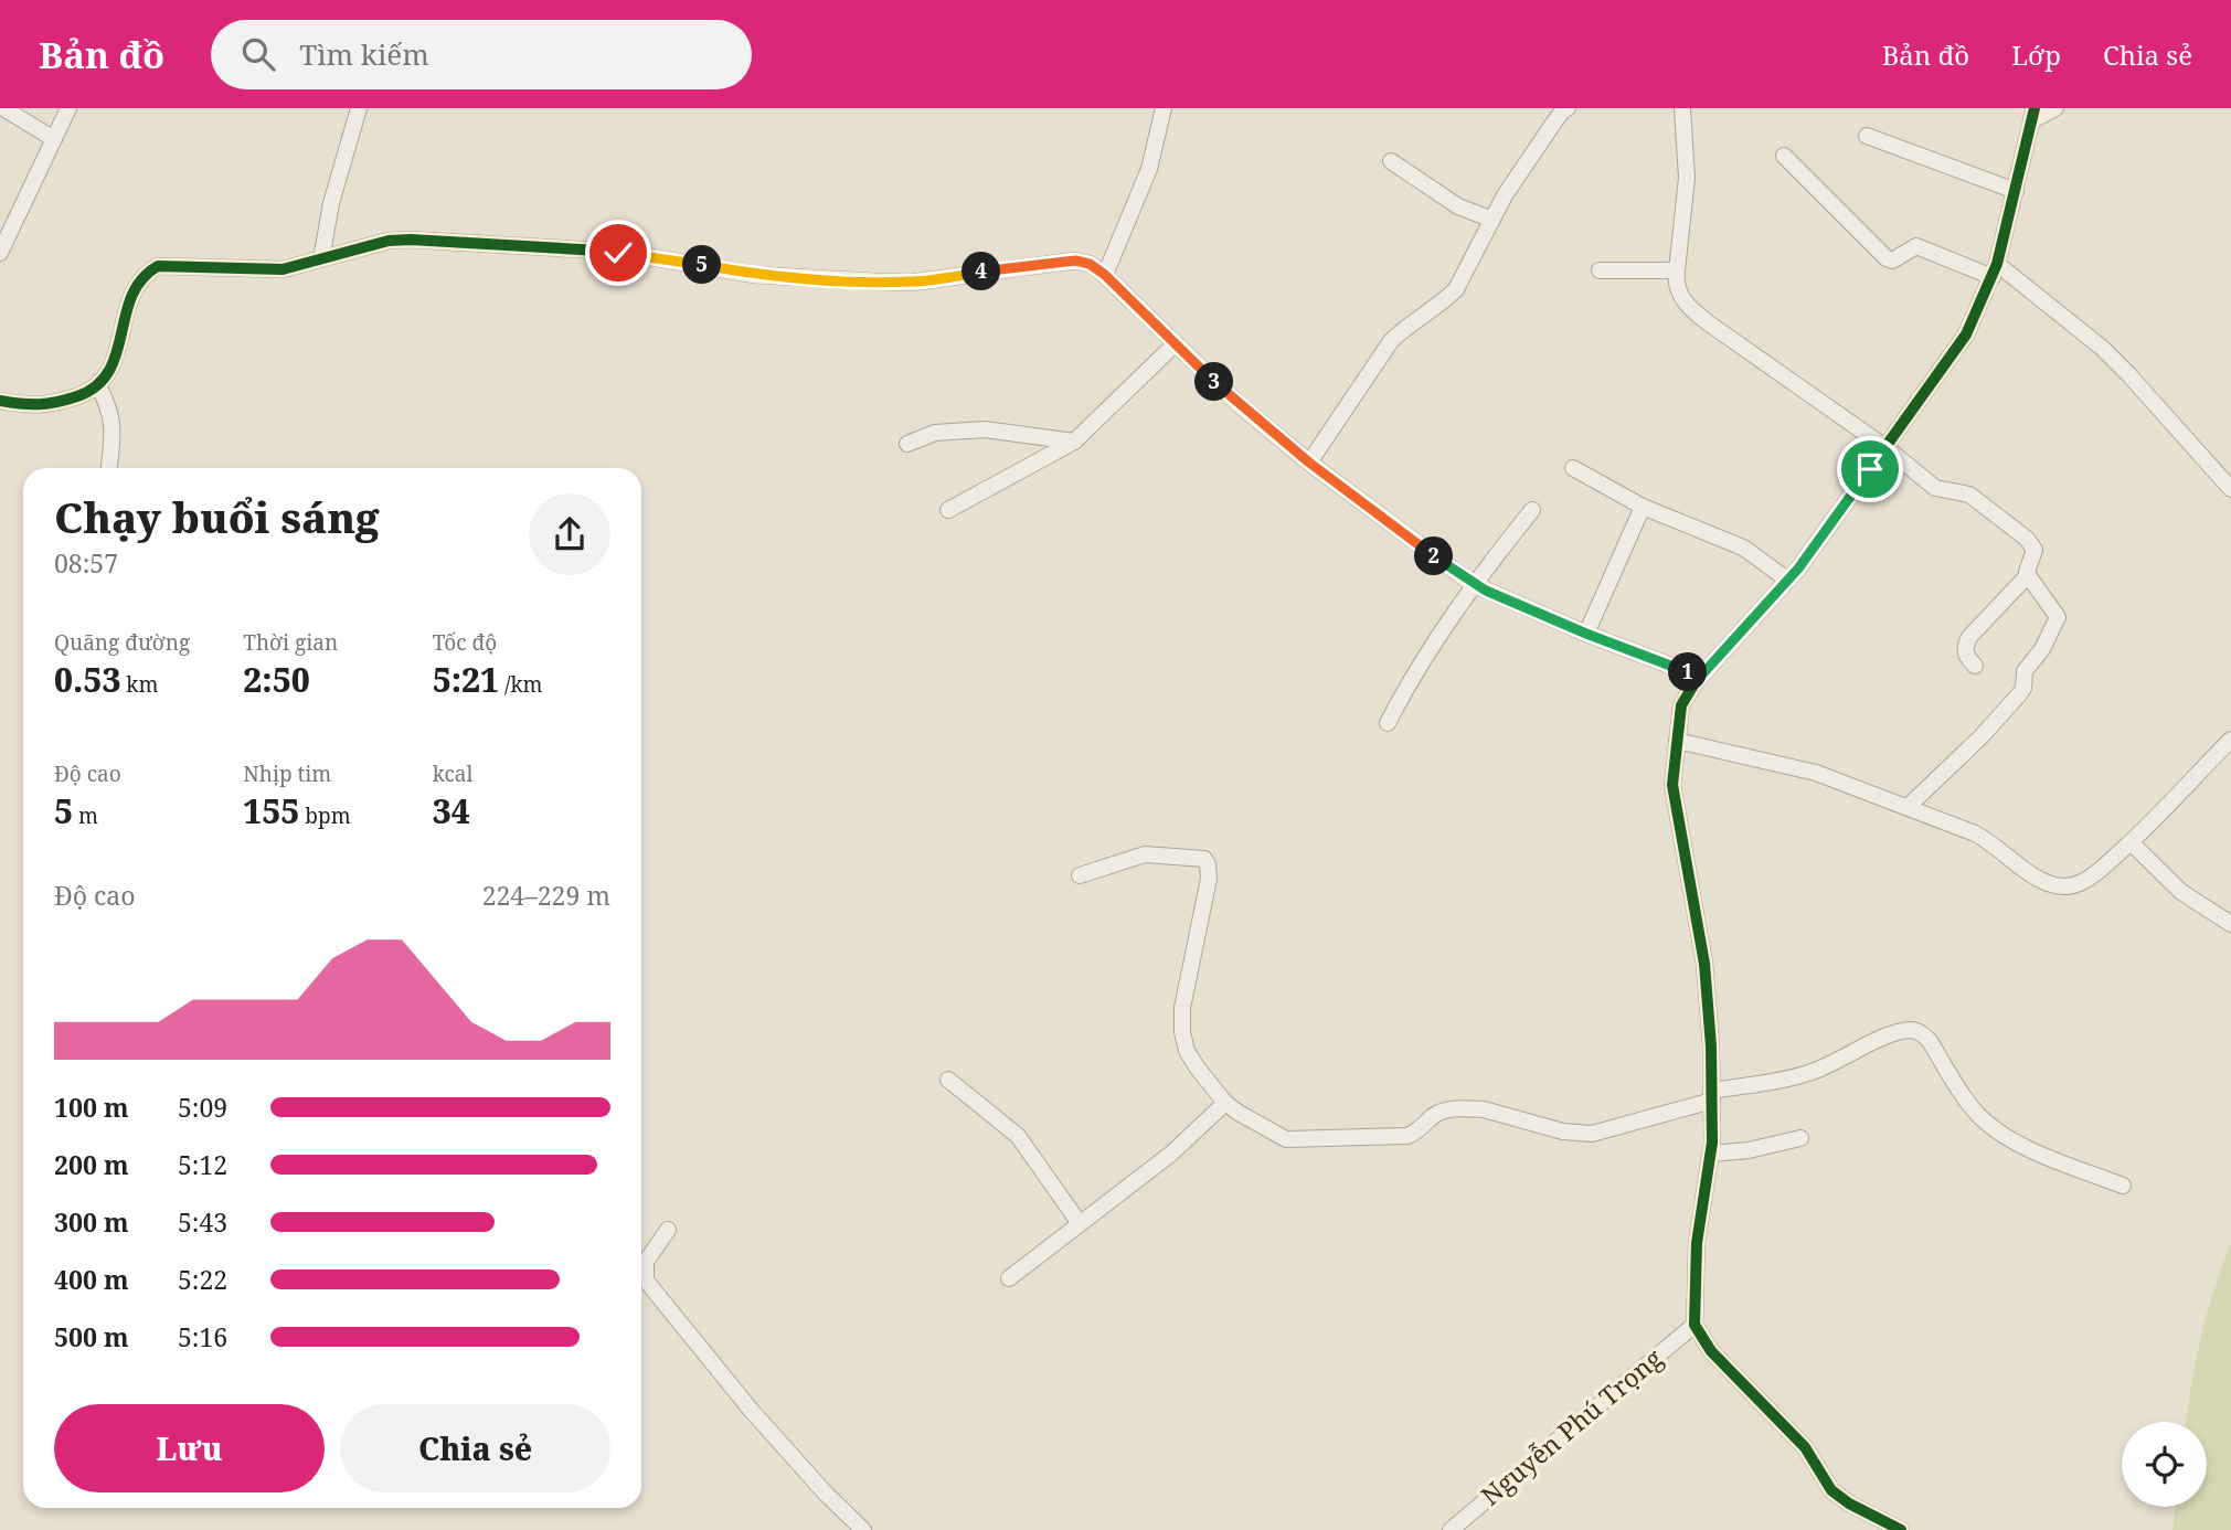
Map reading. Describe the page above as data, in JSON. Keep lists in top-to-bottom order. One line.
{"streets":{"street":["Nguyễn Phú Trọng"]},"page":{"header":"Bản đồ","search":"Tìm kiếm","nav":["Bản đồ","Lớp","Chia sẻ"],"pins":["5","4","3","2","1"],"heading":["Chạy buổi sáng","08:57"],"stats":[["Quãng đường","0.53 km"],["Thời gian","2:50"],["Tốc độ","5:21 /km"],["Độ cao","5 m"],["Nhịp tim","155 bpm"],["kcal","34"]],"chart":["Độ cao","224–229 m"],"list":[{"name":"100 m","note":"5:09"},{"name":"200 m","note":"5:12"},{"name":"300 m","note":"5:43"},{"name":"400 m","note":"5:22"},{"name":"500 m","note":"5:16"}],"buttons":["Lưu","Chia sẻ"]}}
